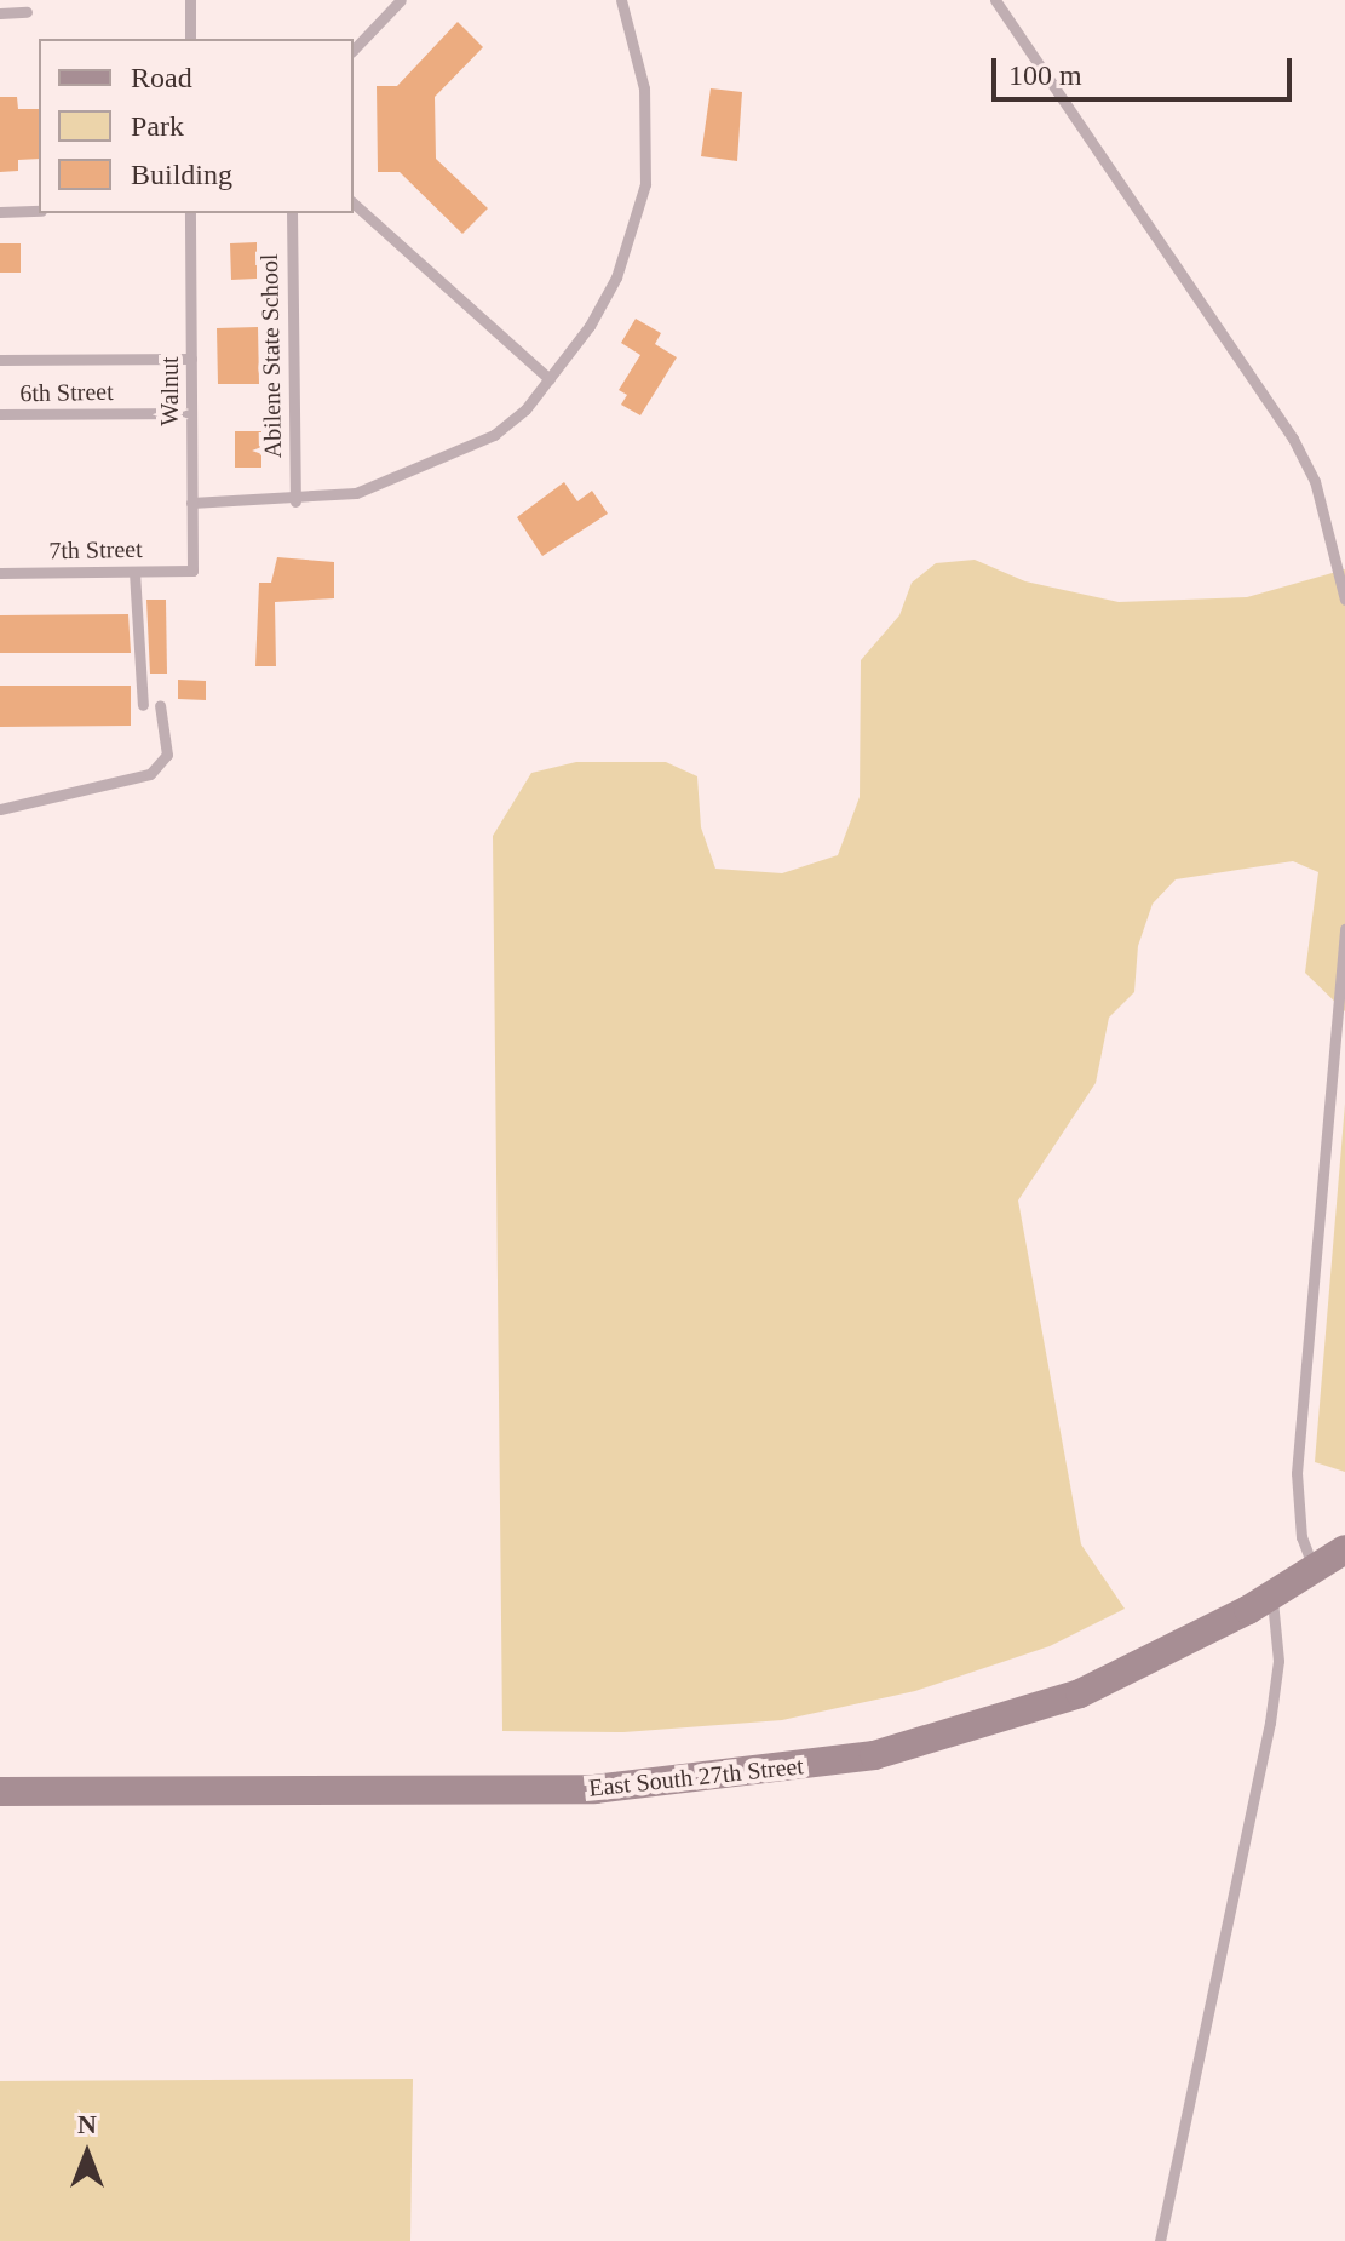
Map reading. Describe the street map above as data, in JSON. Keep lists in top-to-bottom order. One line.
{"streets":{"main road":["East South 27th Street"],"lane":["Abilene State School","Walnut","6th Street","7th Street"]},"crossings":[["Walnut","6th Street"],["Walnut","7th Street"]],"legend":["Road","Park","Building"],"scale_bar":"100 m","north":"top"}
